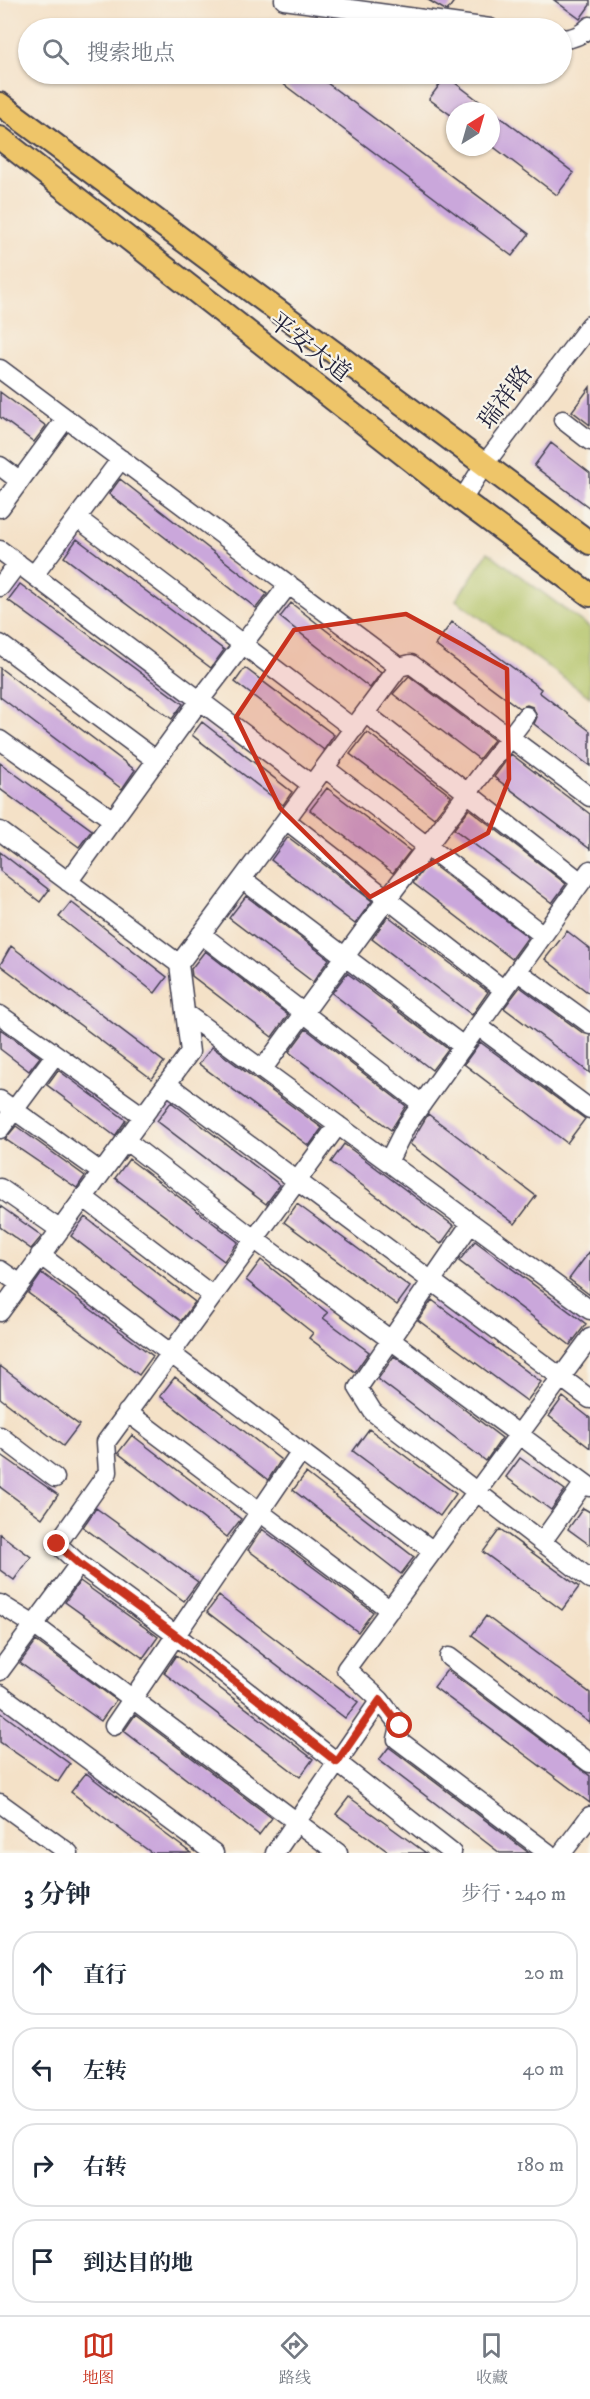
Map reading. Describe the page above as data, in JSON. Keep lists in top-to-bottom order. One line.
{"streets":{"main road":["平安大道"],"street":["瑞祥路"]},"crossings":[["平安大道","瑞祥路"]],"north":"top right","page":{"search":"搜索地点","heading":["3 分钟","步行 · 240 m"],"list":[["直行","20 m"],["左转","40 m"],["右转","180 m"],"到达目的地"],"nav":["地图","路线","收藏"]}}
